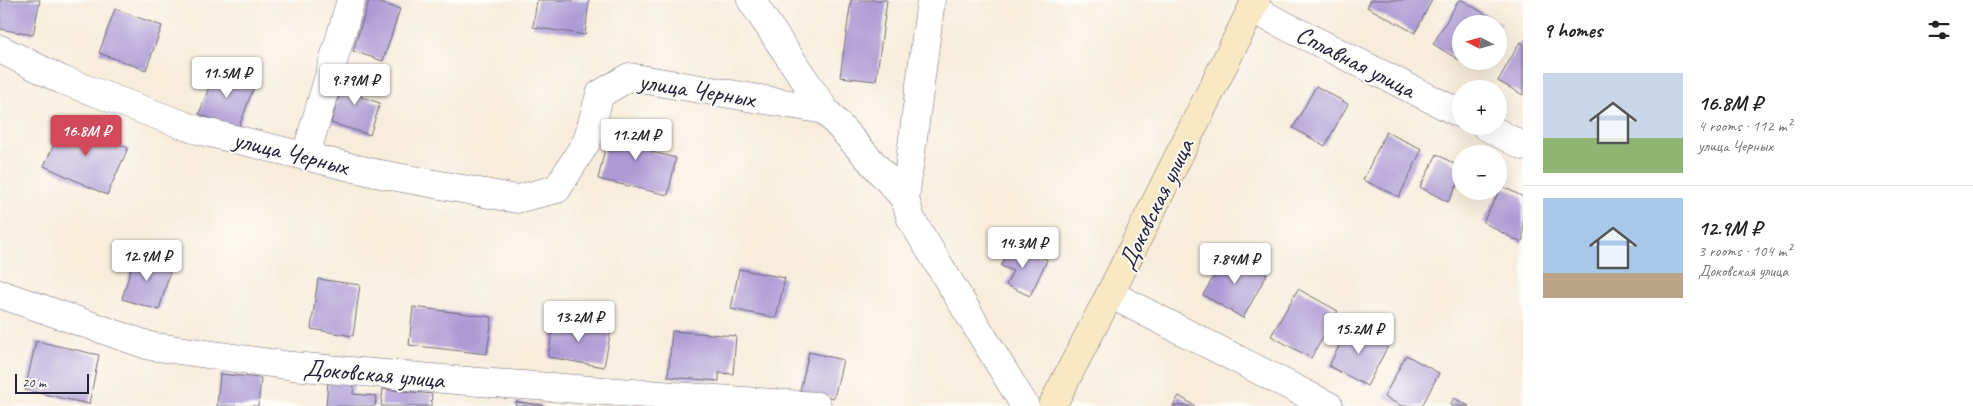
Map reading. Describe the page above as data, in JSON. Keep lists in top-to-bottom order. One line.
{"streets":{"main road":["Доковская улица"],"street":["Сплавная улица","улица Черных"]},"crossings":[["Сплавная улица","Доковская улица"]],"scale_bar":"20 m","north":"left","page":{"heading":"9 homes","map_buttons":["+","−"],"price":["11.5M ₽","9.79M ₽","16.8M ₽","11.2M ₽","14.3M ₽","12.9M ₽","7.84M ₽","13.2M ₽","15.2M ₽"],"list":[{"name":"16.8M ₽","note":"4 rooms · 112 m² · улица Черных"},{"name":"12.9M ₽","note":"3 rooms · 104 m² · Доковская улица"}],"scale":"20 m"}}
